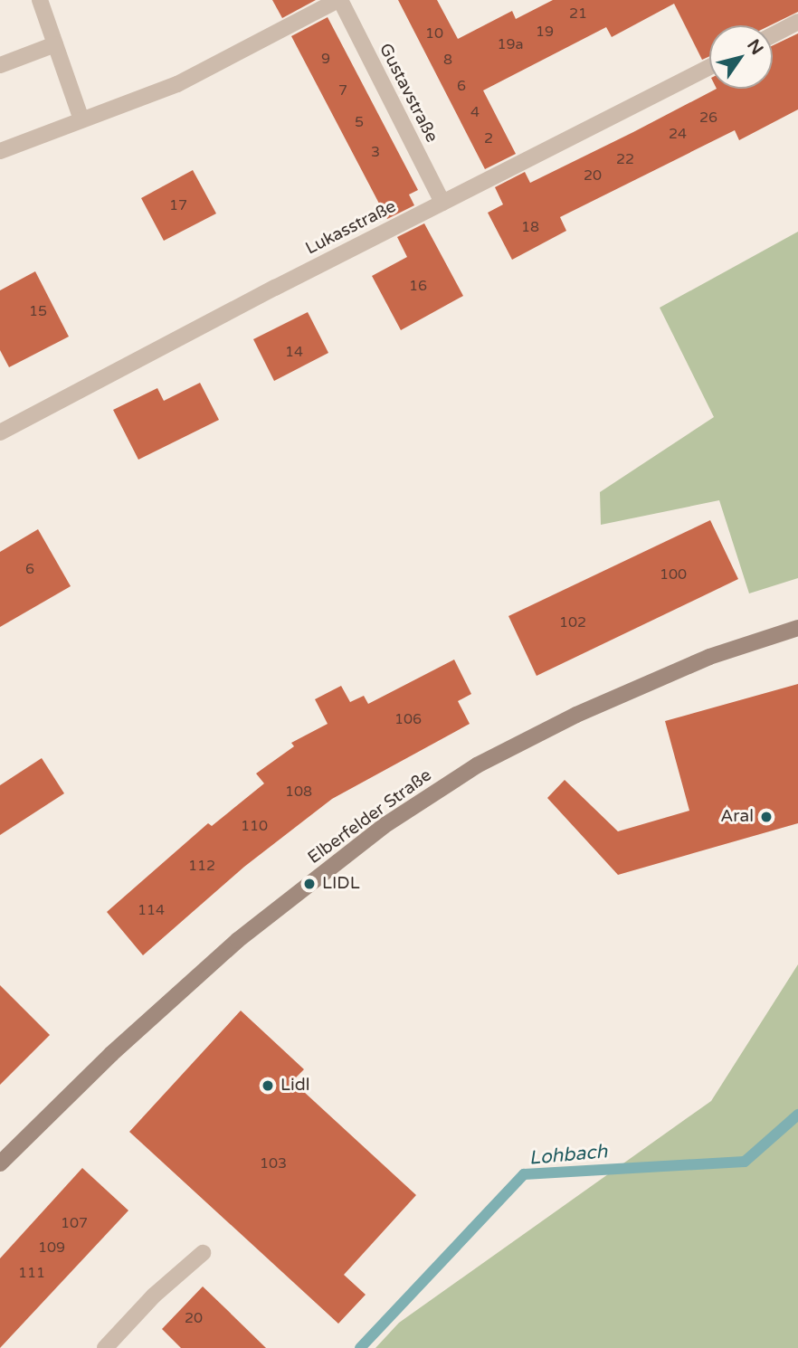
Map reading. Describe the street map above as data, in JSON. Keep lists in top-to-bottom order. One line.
{"streets":{"main road":["Elberfelder Straße"],"street":["Gustavstraße","Lukasstraße"]},"crossings":[["Gustavstraße","Lukasstraße"]],"water":["Lohbach"],"places":["Aral","LIDL","Lidl"],"house_numbers":["21","19","10","19a","9","8","6","7","4","26","5","24","2","3","22","20","17","18","16","15","14","6","100","102","106","108","110","112","114","103","107","109","111","20"],"north":"top right"}
